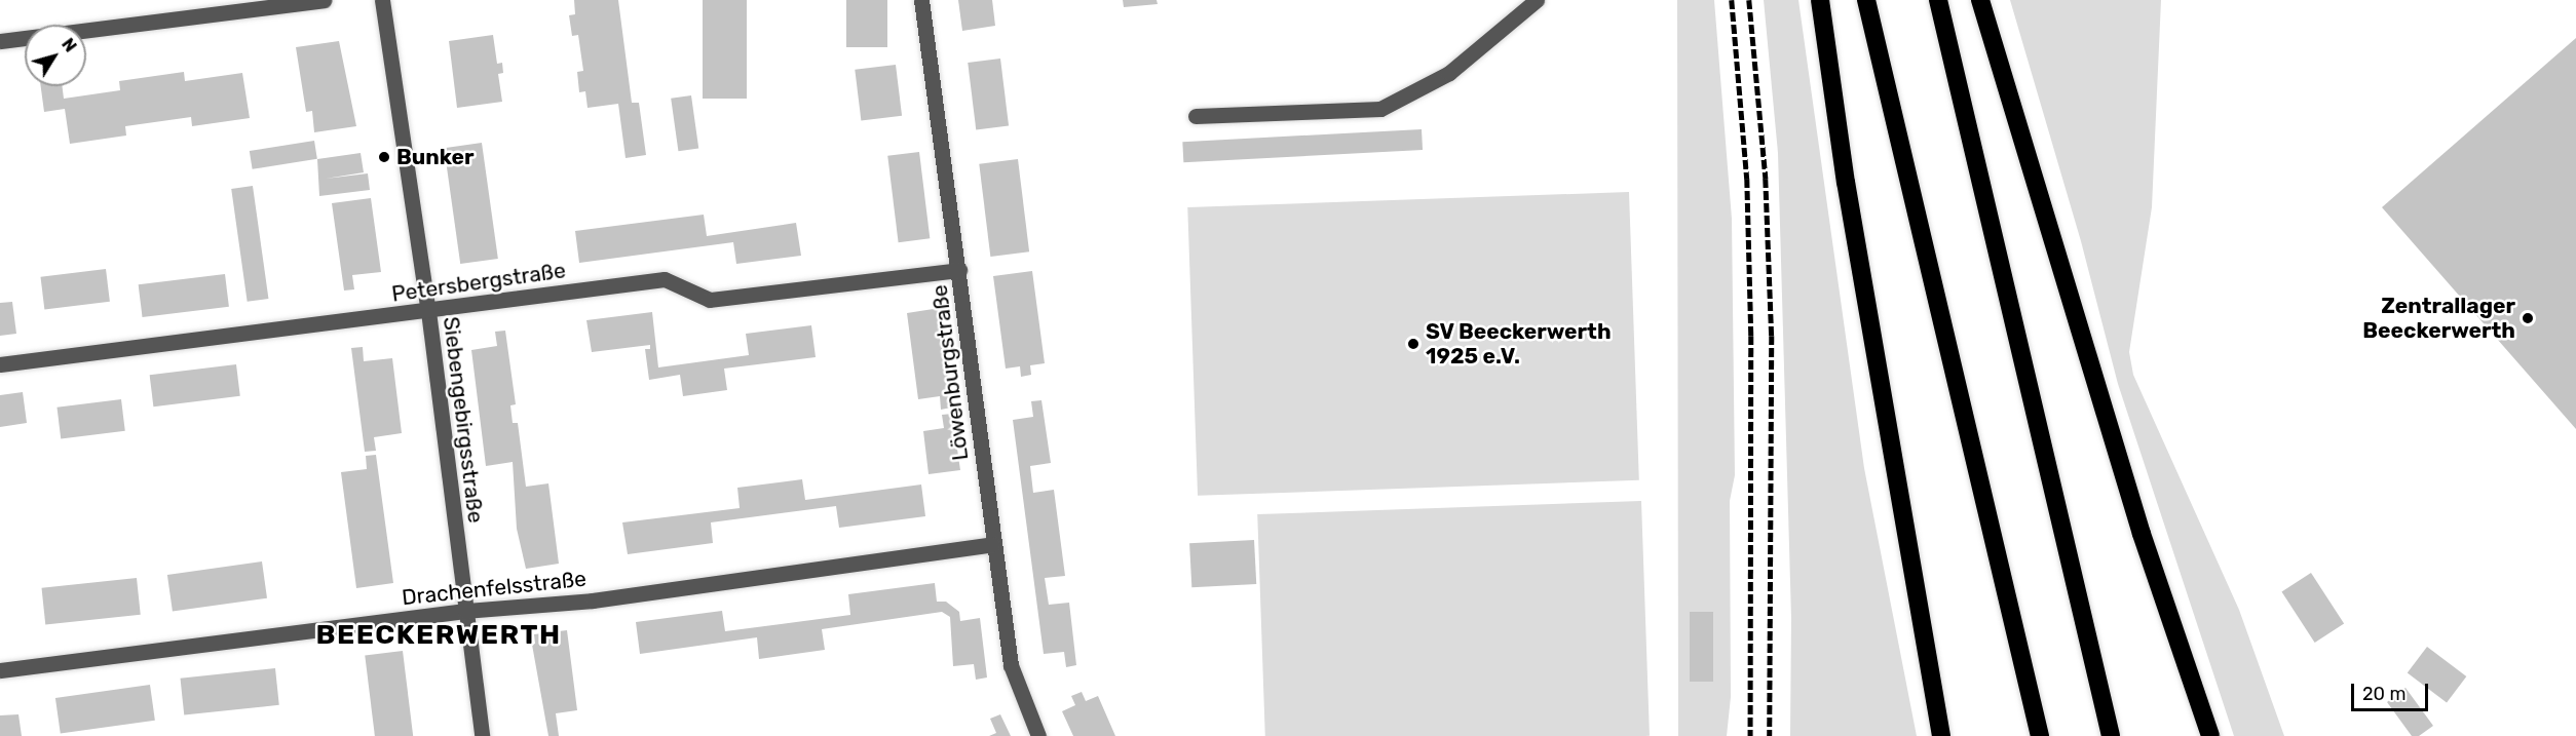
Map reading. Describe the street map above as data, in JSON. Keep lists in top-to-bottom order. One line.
{"streets":{"street":["Petersbergstraße","Löwenburgstraße","Siebengebirgsstraße","Drachenfelsstraße"]},"crossings":[["Petersbergstraße","Löwenburgstraße"],["Petersbergstraße","Siebengebirgsstraße"],["Löwenburgstraße","Drachenfelsstraße"],["Siebengebirgsstraße","Drachenfelsstraße"]],"districts":["BEECKERWERTH"],"places":["Bunker","Zentrallager Beeckerwerth","SV Beeckerwerth 1925 e.V."],"scale_bar":"20 m","north":"top right"}
